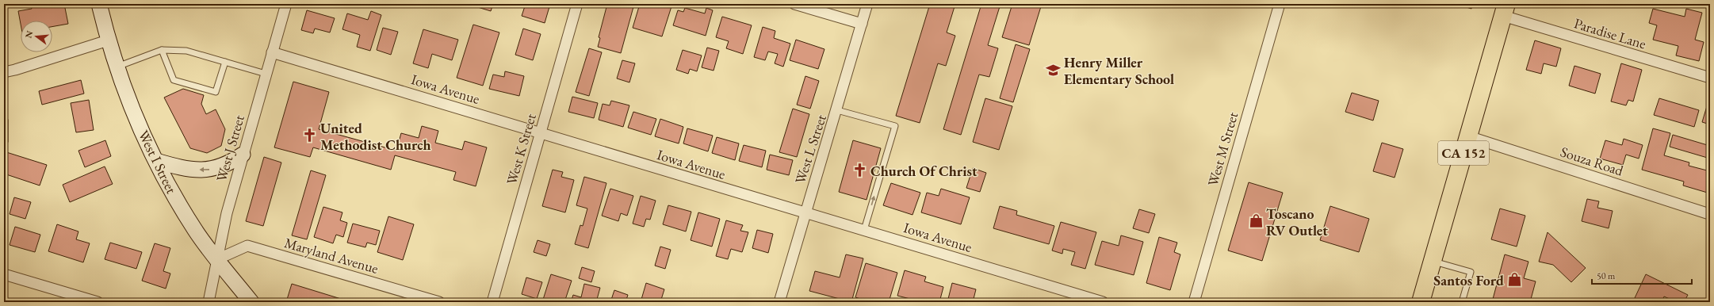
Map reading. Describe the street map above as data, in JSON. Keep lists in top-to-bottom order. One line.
{"streets":{"highway":["CA 152"],"street":["Paradise Lane","Iowa Avenue","West J Street","West K Street","West L Street","West M Street","Souza Road","West I Street","Maryland Avenue"]},"crossings":[["Paradise Lane","CA 152"],["Iowa Avenue","West J Street"],["Iowa Avenue","West K Street"],["Iowa Avenue","West L Street"],["West J Street","West I Street"],["West J Street","Maryland Avenue"],["CA 152","Souza Road"],["West I Street","Maryland Avenue"]],"places":{"school or university":["Henry Miller Elementary School"],"church":["United Methodist Church","Church Of Christ"],"shop":["Toscano RV Outlet","Santos Ford"]},"scale_bar":"50 m","north":"left"}
